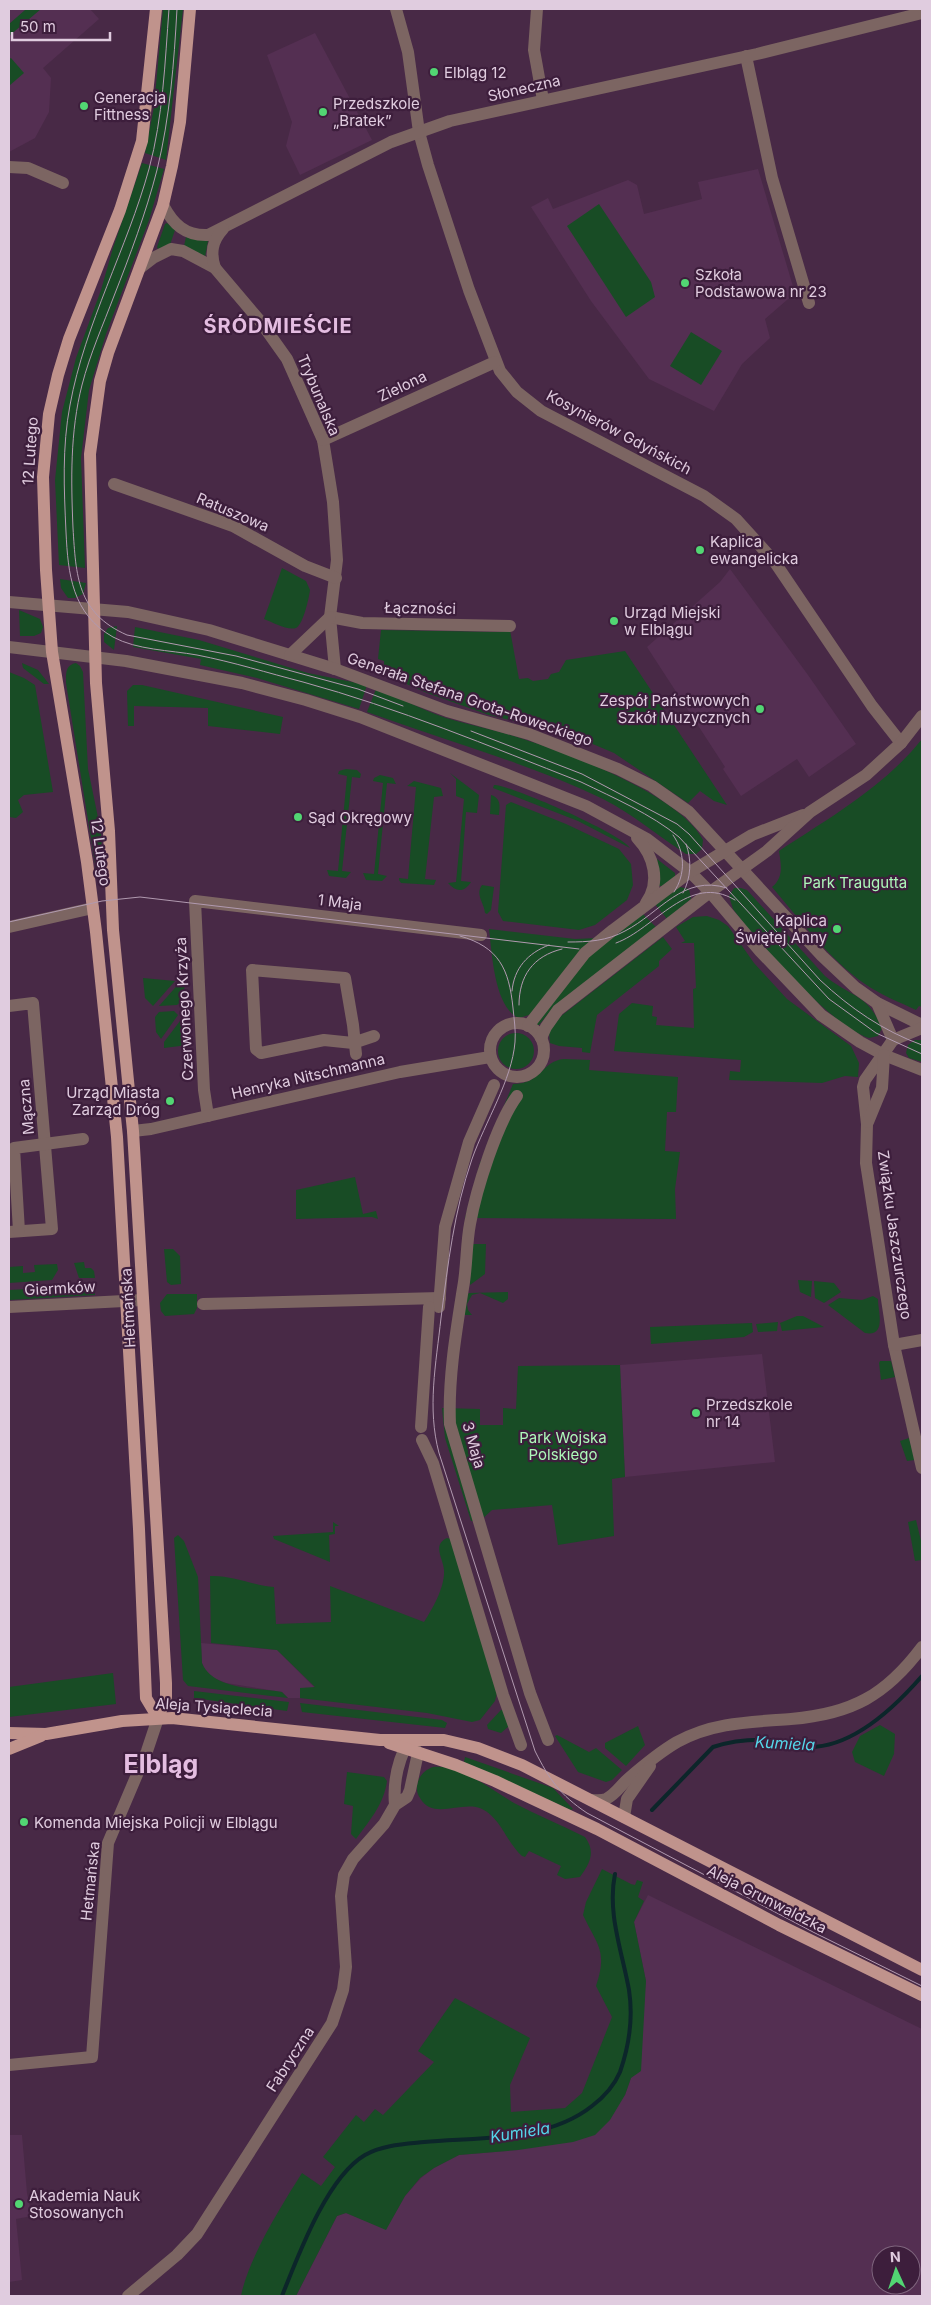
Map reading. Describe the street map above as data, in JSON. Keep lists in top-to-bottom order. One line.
{"streets":{"main road":["12 Lutego","Hetmańska","Aleja Tysiąclecia","Aleja Grunwaldzka"],"street":["Słoneczna","Zielona","Trybunalska","Kosynierów Gdyńskich","Ratuszowa","Łączności","Generała Stefana Grota-Roweckiego","1 Maja","Czerwonego Krzyża","Henryka Nitschmanna","Mączna","Związku Jaszczurczego","Giermków","3 Maja","Fabryczna"]},"crossings":[["Słoneczna","Kosynierów Gdyńskich"],["Słoneczna","12 Lutego"],["Zielona","Trybunalska"],["Zielona","Kosynierów Gdyńskich"],["Trybunalska","Ratuszowa"],["Trybunalska","Łączności"],["Trybunalska","Generała Stefana Grota-Roweckiego"],["12 Lutego","Generała Stefana Grota-Roweckiego"],["12 Lutego","Hetmańska"],["1 Maja","Czerwonego Krzyża"],["Czerwonego Krzyża","Henryka Nitschmanna"],["Henryka Nitschmanna","Hetmańska"],["Giermków","Hetmańska"],["Hetmańska","Aleja Tysiąclecia"],["Aleja Tysiąclecia","Aleja Grunwaldzka"],["Aleja Grunwaldzka","Fabryczna"]],"districts":["ŚRÓDMIEŚCIE","Elbląg"],"water":["Kumiela"],"parks":["Park Traugutta","Park Wojska Polskiego"],"places":["Elbląg 12","Generacja Fittness","Przedszkole „Bratek”","Szkoła Podstawowa nr 23","Kaplica ewangelicka","Urząd Miejski w Elblągu","Zespół Państwowych Szkół Muzycznych","Sąd Okręgowy","Kaplica Świętej Anny","Urząd Miasta Zarząd Dróg","Przedszkole nr 14","Komenda Miejska Policji w Elblągu","Akademia Nauk Stosowanych"],"scale_bar":"50 m","north":"top"}
